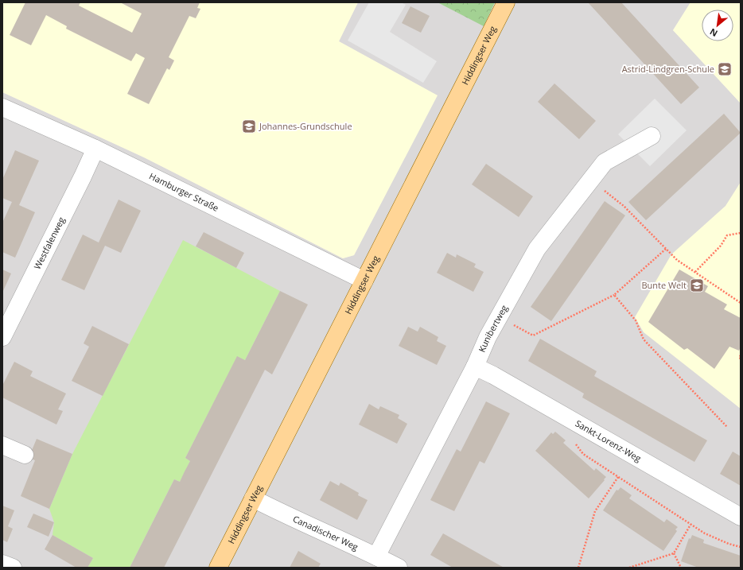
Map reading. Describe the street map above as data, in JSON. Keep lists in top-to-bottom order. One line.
{"streets":{"main road":["Hiddingser Weg"],"street":["Hamburger Straße","Westfalenweg","Kunibertweg","Sankt-Lorenz-Weg","Canadischer Weg"]},"crossings":[["Hiddingser Weg","Hamburger Straße"],["Hiddingser Weg","Canadischer Weg"],["Hamburger Straße","Westfalenweg"],["Kunibertweg","Sankt-Lorenz-Weg"],["Kunibertweg","Canadischer Weg"]],"places":{"school or university":["Astrid-Lindgren-Schule","Johannes-Grundschule","Bunte Welt"]},"north":"bottom left"}
